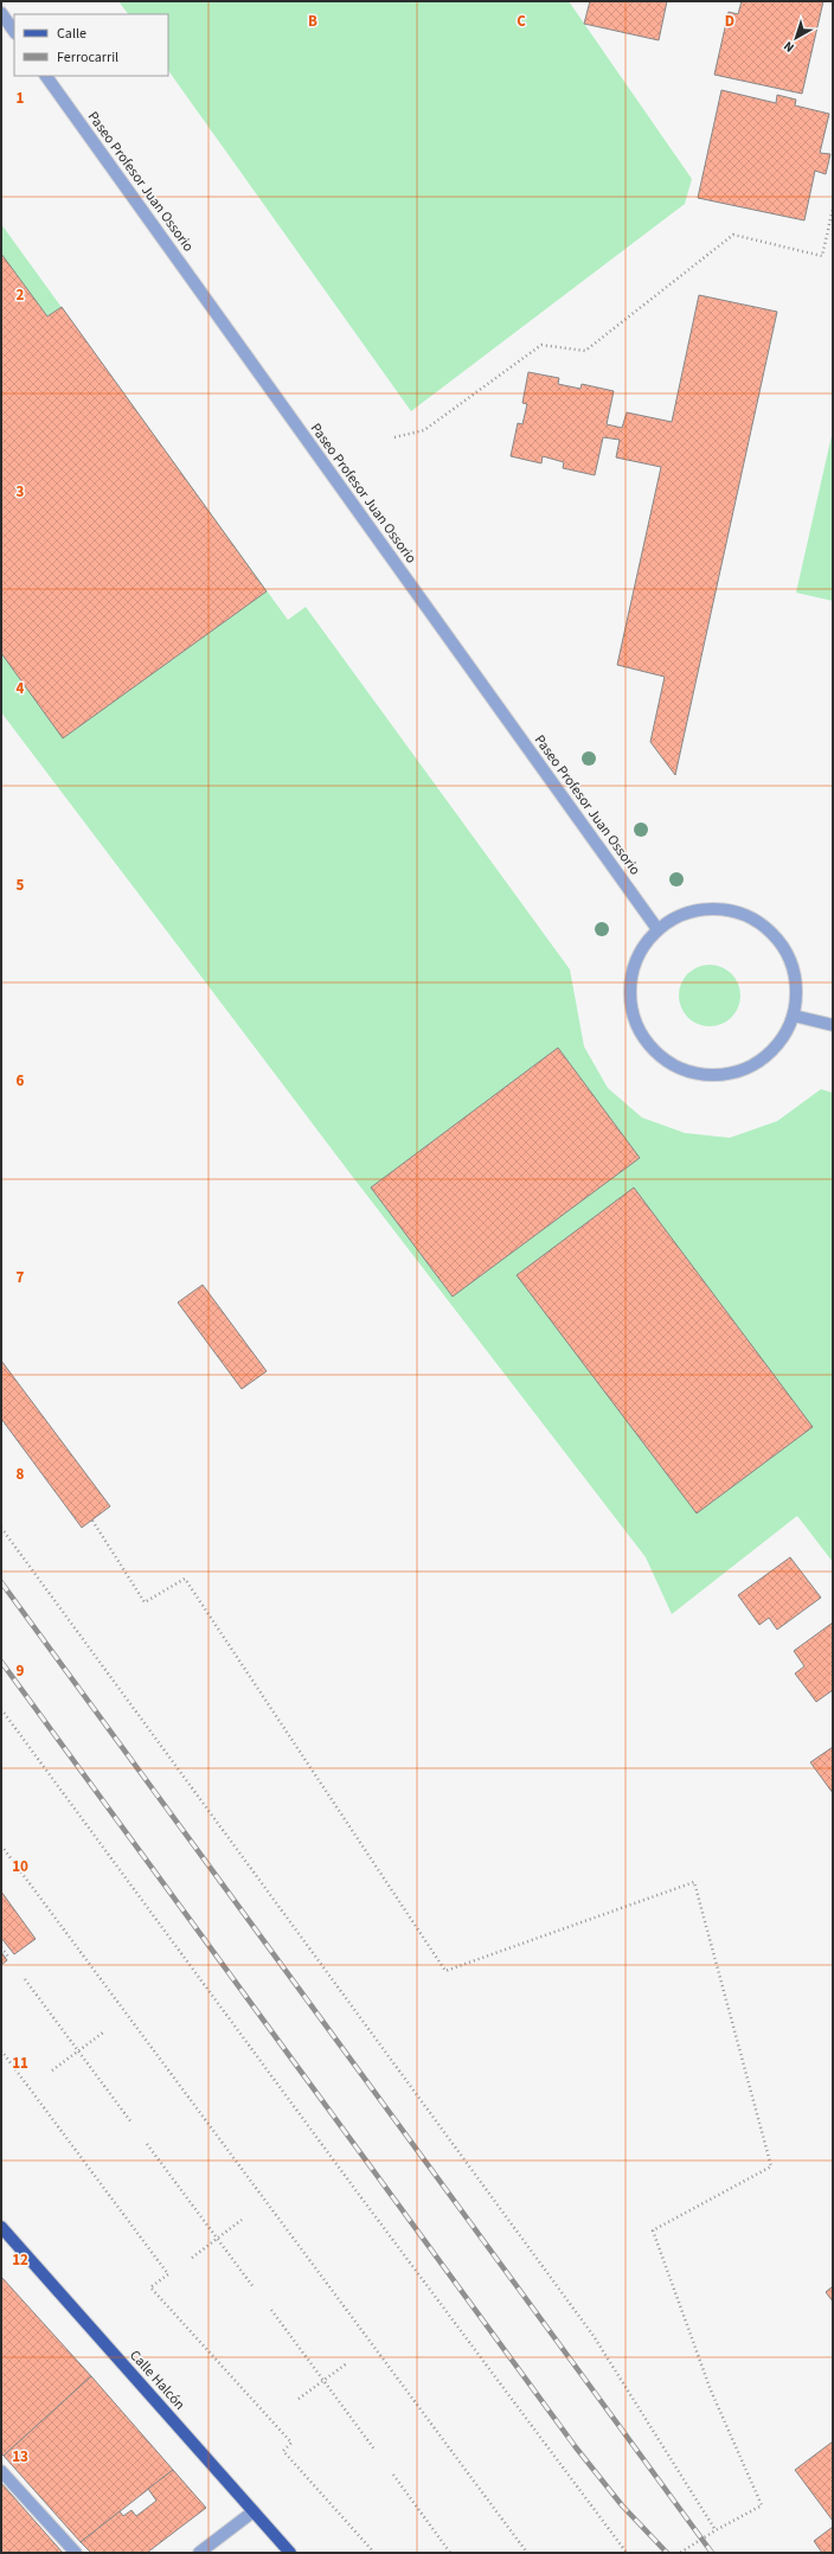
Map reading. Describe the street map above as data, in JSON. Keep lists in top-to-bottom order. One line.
{"streets":{"main road":["Calle Halcón"],"street":["Paseo Profesor Juan Ossorio"]},"legend":["Calle","Ferrocarril"],"north":"bottom left","grid":{"columns":["B","C","D"],"rows":["1","2","3","4","5","6","7","8","9","10","11","12","13"]}}
